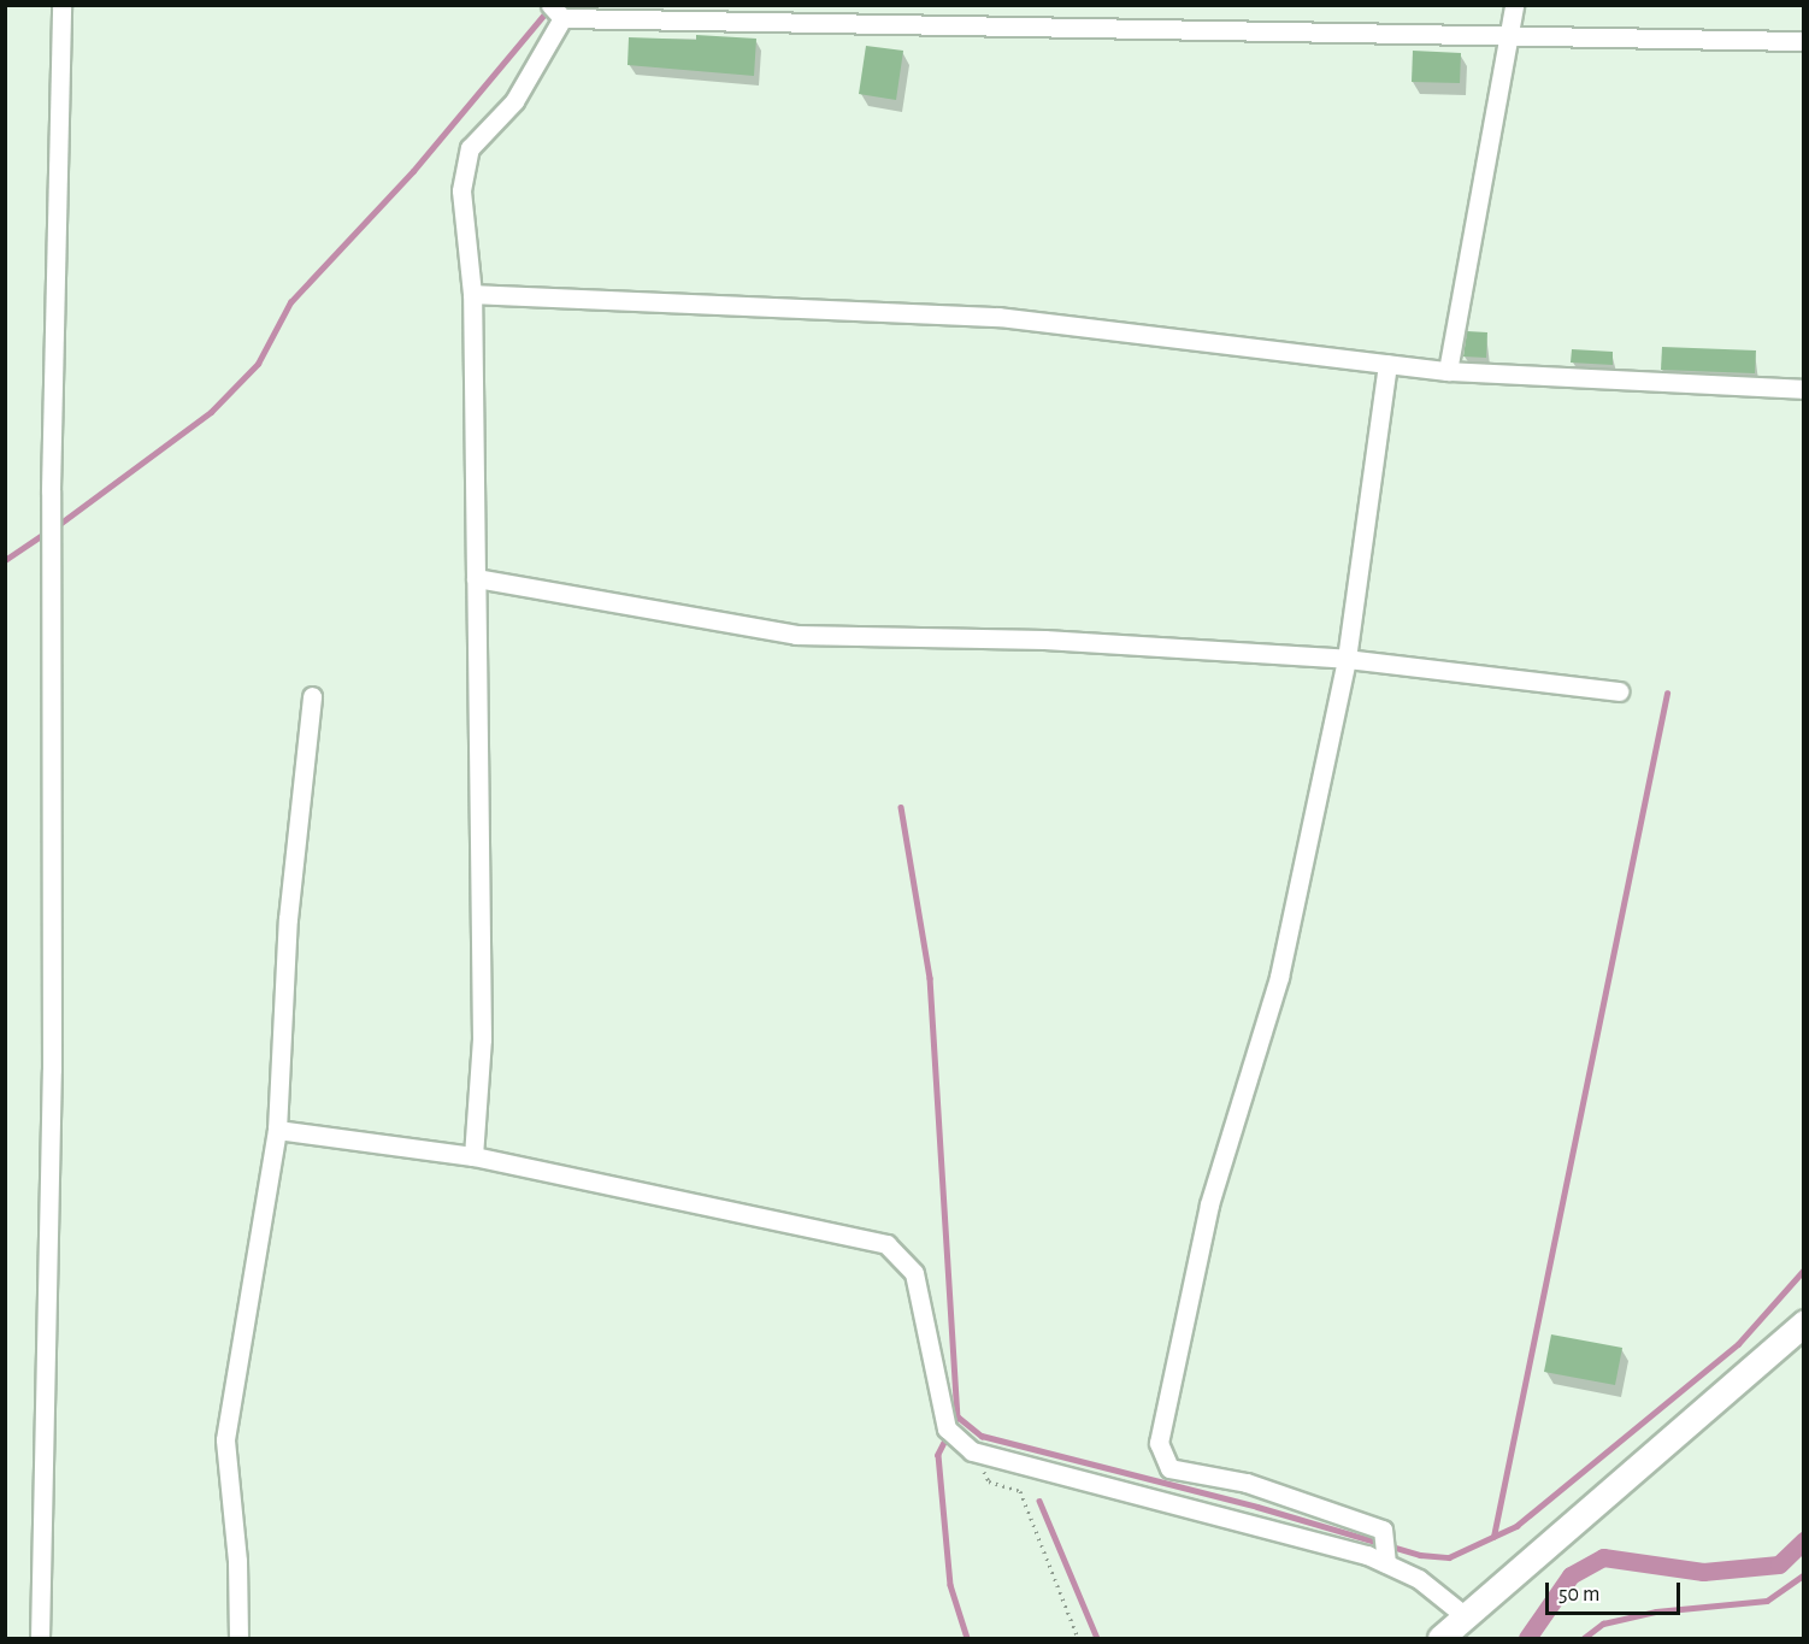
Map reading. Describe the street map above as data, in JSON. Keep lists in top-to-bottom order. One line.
{"scale_bar":"50 m"}
